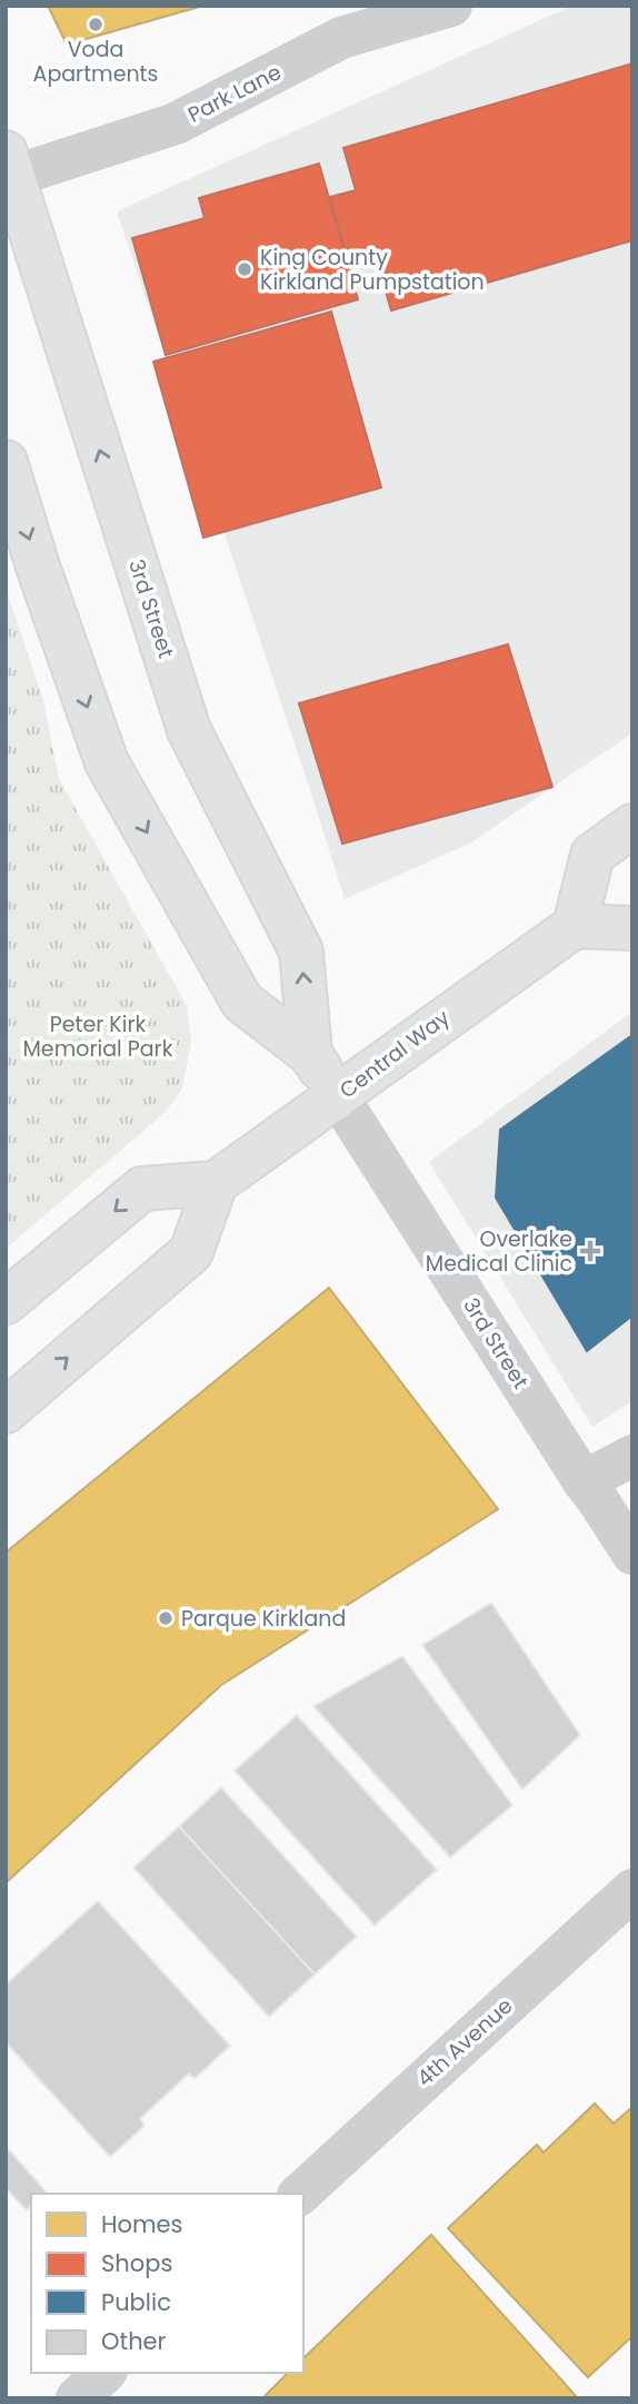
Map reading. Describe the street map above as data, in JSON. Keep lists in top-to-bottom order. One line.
{"streets":{"main road":["3rd Street","Central Way"],"street":["Park Lane","4th Avenue"]},"crossings":[["Park Lane","3rd Street"],["3rd Street","Central Way"]],"parks":["Peter Kirk Memorial Park"],"places":{"other":["Voda Apartments","King County Kirkland Pumpstation","Parque Kirkland"],"health":["Overlake Medical Clinic"]},"legend":["Homes","Shops","Public","Other"]}
